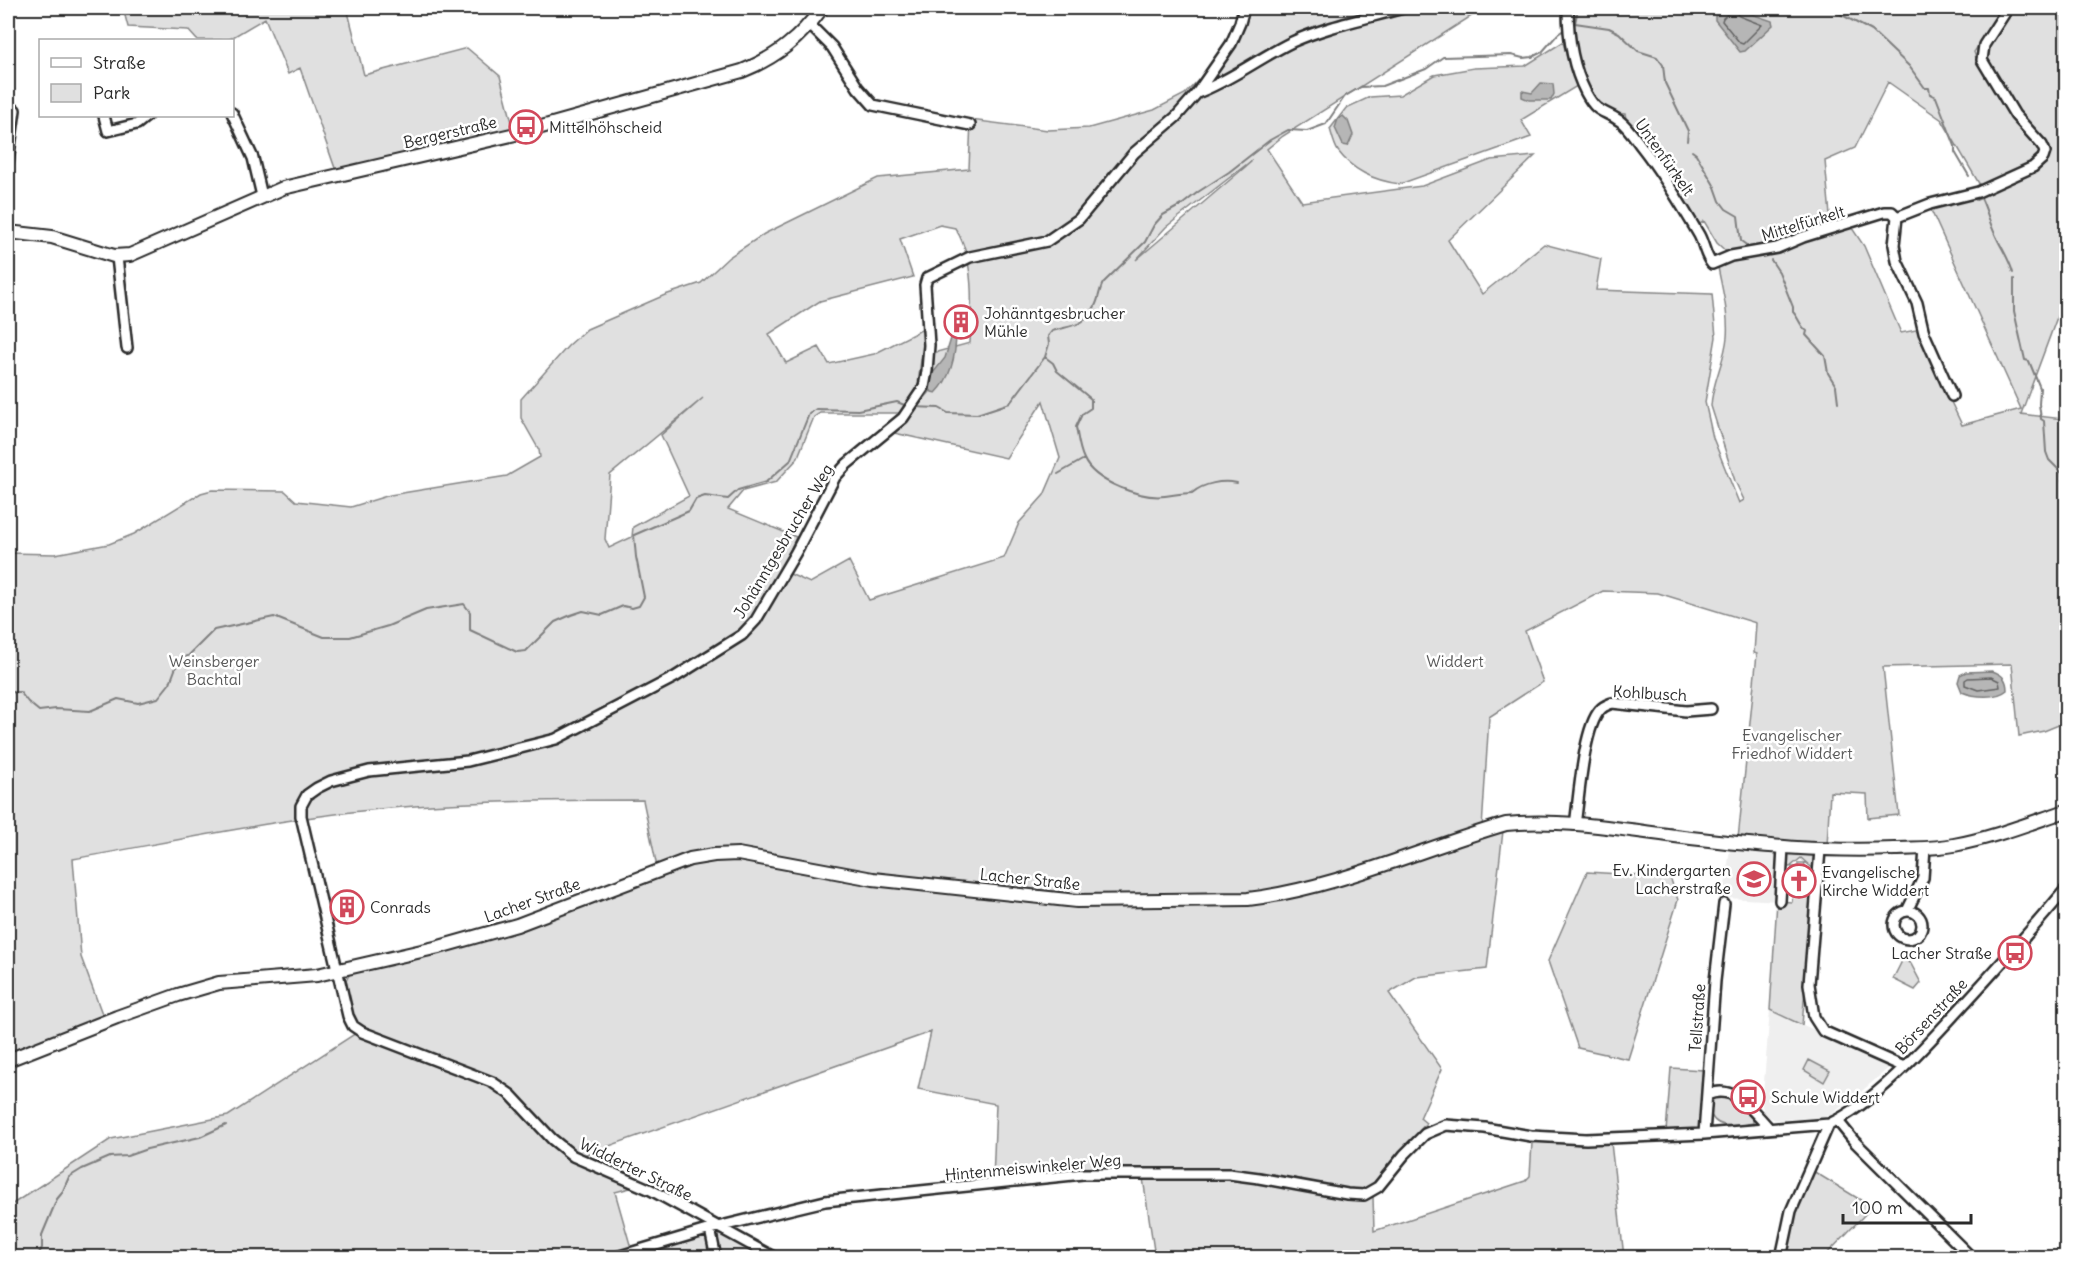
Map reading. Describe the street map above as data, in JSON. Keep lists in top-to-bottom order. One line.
{"streets":{"street":["Bergerstraße","Untenfürkelt","Mittelfürkelt","Johänntgesbrucher Weg","Kohlbusch","Lacher Straße","Börsenstraße","Tellstraße","Hintenmeiswinkeler Weg","Widderter Straße"]},"crossings":[["Untenfürkelt","Mittelfürkelt"],["Johänntgesbrucher Weg","Lacher Straße"],["Johänntgesbrucher Weg","Widderter Straße"],["Kohlbusch","Lacher Straße"],["Lacher Straße","Widderter Straße"],["Börsenstraße","Hintenmeiswinkeler Weg"],["Tellstraße","Hintenmeiswinkeler Weg"],["Hintenmeiswinkeler Weg","Widderter Straße"]],"parks":["Weinsberger Bachtal","Widdert","Evangelischer Friedhof Widdert"],"places":{"bus stop":["Mittelhöhscheid","Lacher Straße","Schule Widdert"],"building":["Johänntgesbrucher Mühle","Conrads"],"school or university":["Ev. Kindergarten Lacherstraße"],"church":["Evangelische Kirche Widdert"]},"legend":["Straße","Park"],"scale_bar":"100 m"}
